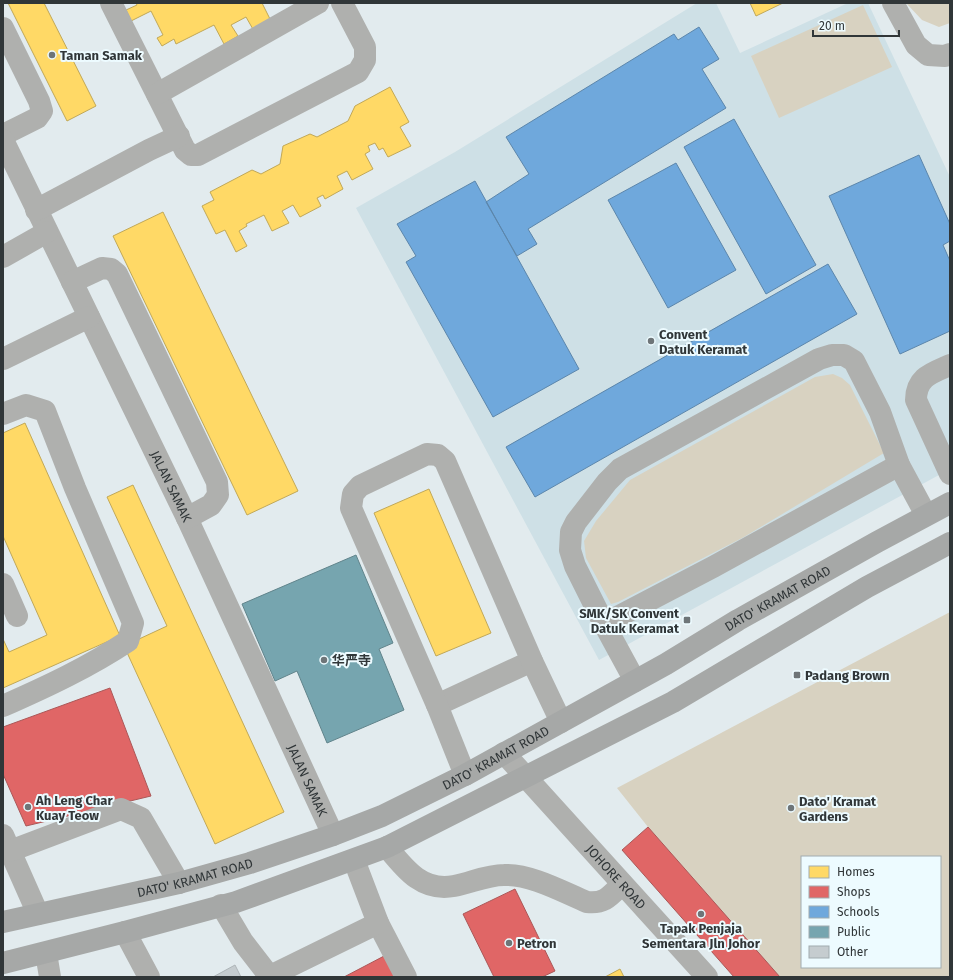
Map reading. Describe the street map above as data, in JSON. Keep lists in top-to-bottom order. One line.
{"streets":{"main road":["DATO' KRAMAT ROAD"],"street":["JALAN SAMAK","JOHORE ROAD"]},"crossings":[["JALAN SAMAK","DATO' KRAMAT ROAD"],["DATO' KRAMAT ROAD","JOHORE ROAD"]],"places":{"other":["Taman Samak","Convent Datuk Keramat","华严寺","Ah Leng Char Kuay Teow","Dato' Kramat Gardens","Tapak Penjaja Sementara Jln Johor","Petron"],"transit":["SMK/SK Convent Datuk Keramat","Padang Brown"]},"legend":["Homes","Shops","Schools","Public","Other"],"scale_bar":"20 m"}
